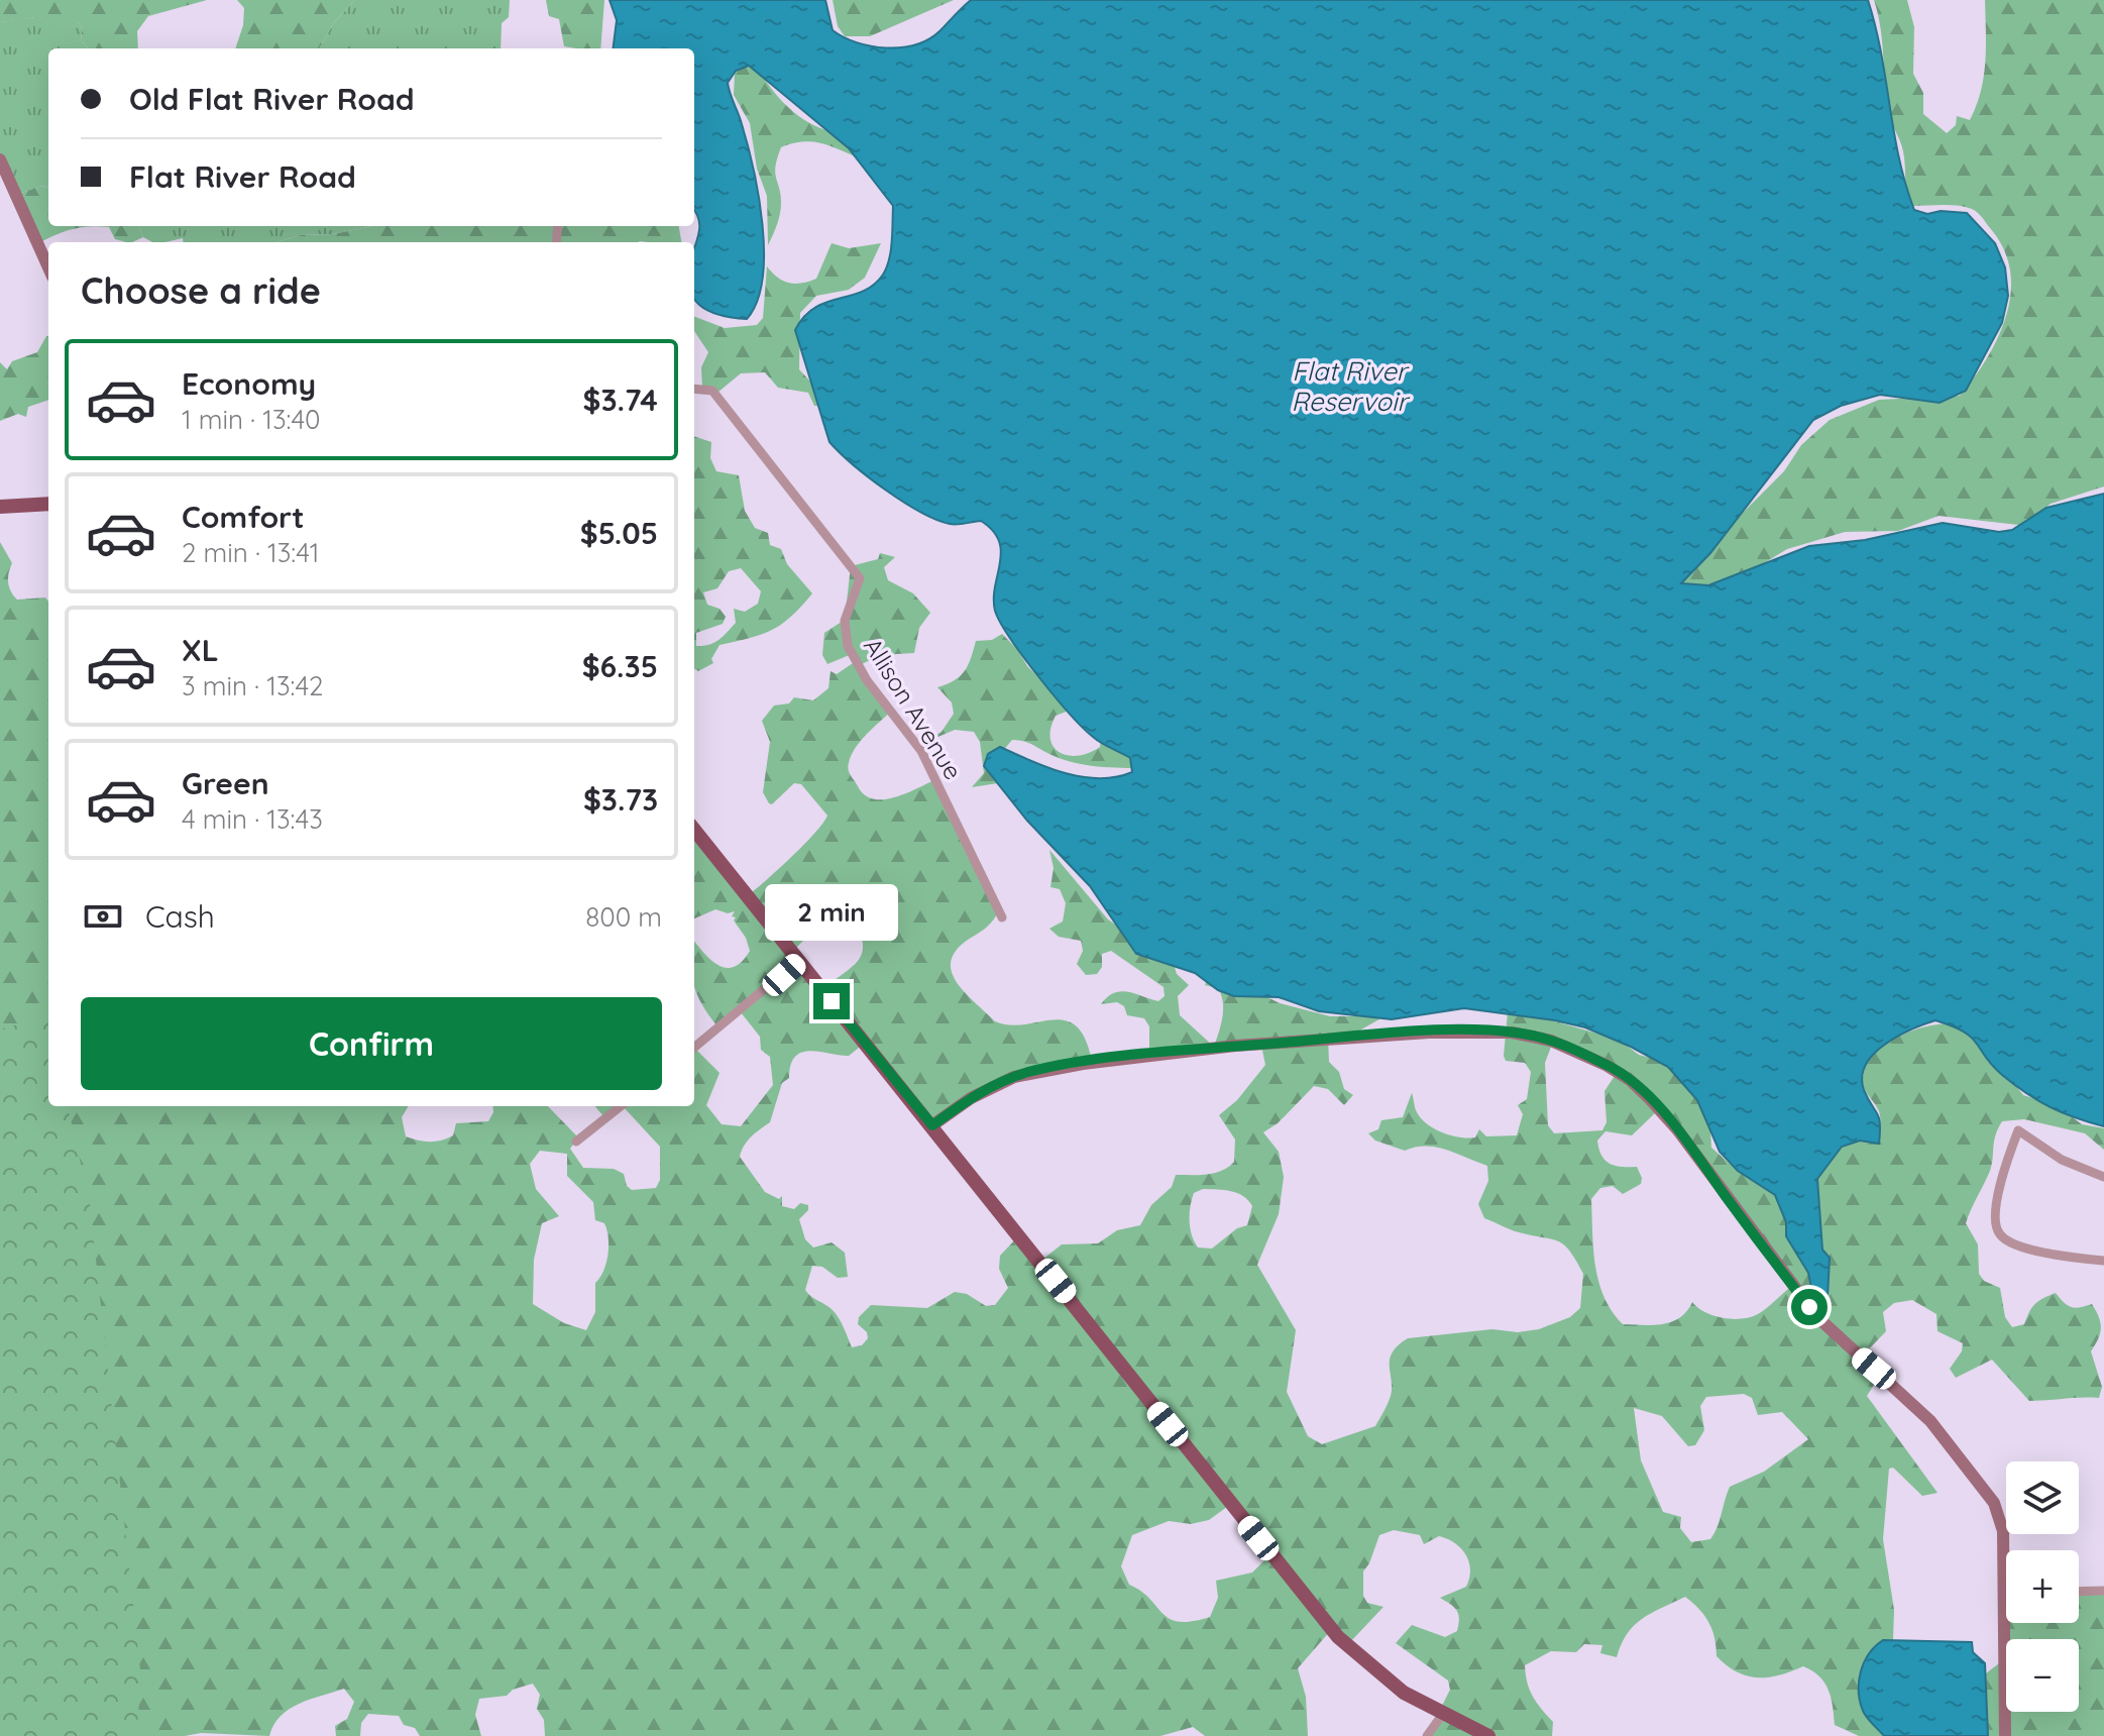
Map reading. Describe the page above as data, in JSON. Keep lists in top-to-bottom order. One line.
{"streets":{"street":["Allison Avenue"]},"water":["Flat River Reservoir"],"page":{"banner":["Old Flat River Road","Flat River Road"],"heading":"Choose a ride","list":[{"name":"Economy","note":"1 min · 13:40","value":"$3.74"},{"name":"Comfort","note":"2 min · 13:41","value":"$5.05"},{"name":"XL","note":"3 min · 13:42","value":"$6.35"},{"name":"Green","note":"4 min · 13:43","value":"$3.73"}],"pay":["Cash","800 m"],"bubble":"2 min","buttons":"Confirm","map_buttons":["+","−"]}}
